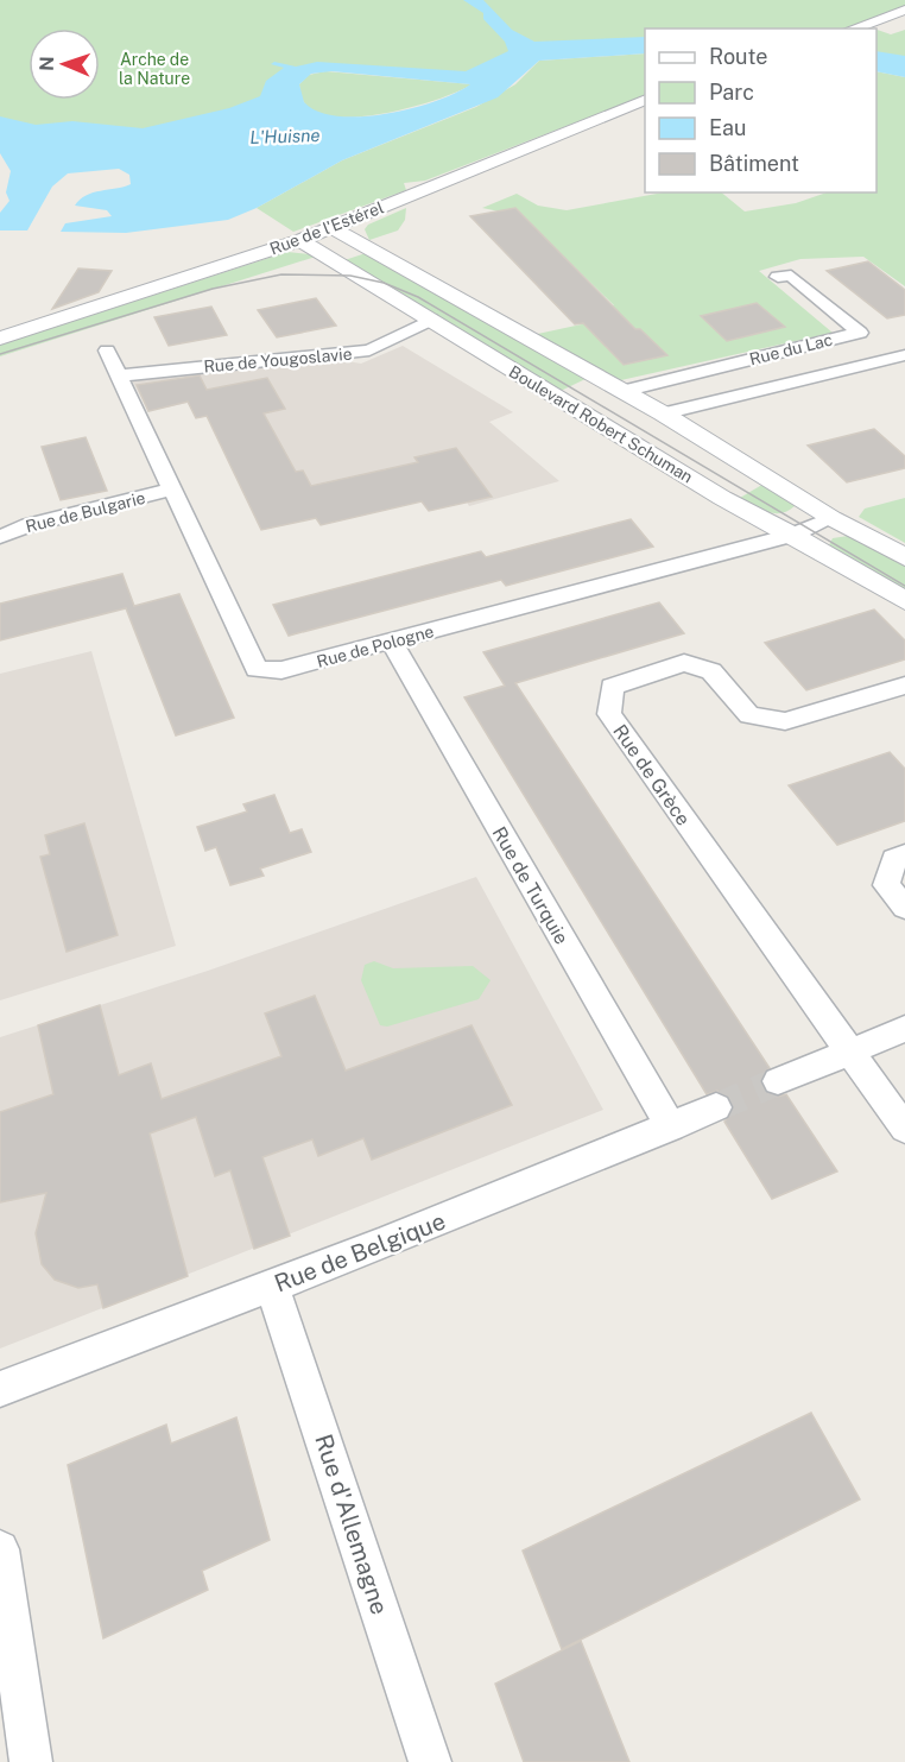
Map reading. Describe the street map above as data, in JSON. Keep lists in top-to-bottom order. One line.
{"streets":{"street":["Rue de l'Estérel","Rue du Lac","Rue de Yougoslavie","Boulevard Robert Schuman","Rue de Bulgarie","Rue de Pologne","Rue de Grèce","Rue de Turquie","Rue de Belgique","Rue d'Allemagne"]},"crossings":[["Rue de l'Estérel","Boulevard Robert Schuman"],["Rue du Lac","Boulevard Robert Schuman"],["Rue de Yougoslavie","Boulevard Robert Schuman"],["Rue de Yougoslavie","Rue de Pologne"],["Boulevard Robert Schuman","Rue de Pologne"],["Rue de Bulgarie","Rue de Pologne"],["Rue de Pologne","Rue de Turquie"],["Rue de Turquie","Rue de Belgique"],["Rue de Belgique","Rue d'Allemagne"]],"water":["L'Huisne"],"parks":["Arche de la Nature"],"legend":["Route","Parc","Eau","Bâtiment"],"north":"left"}
